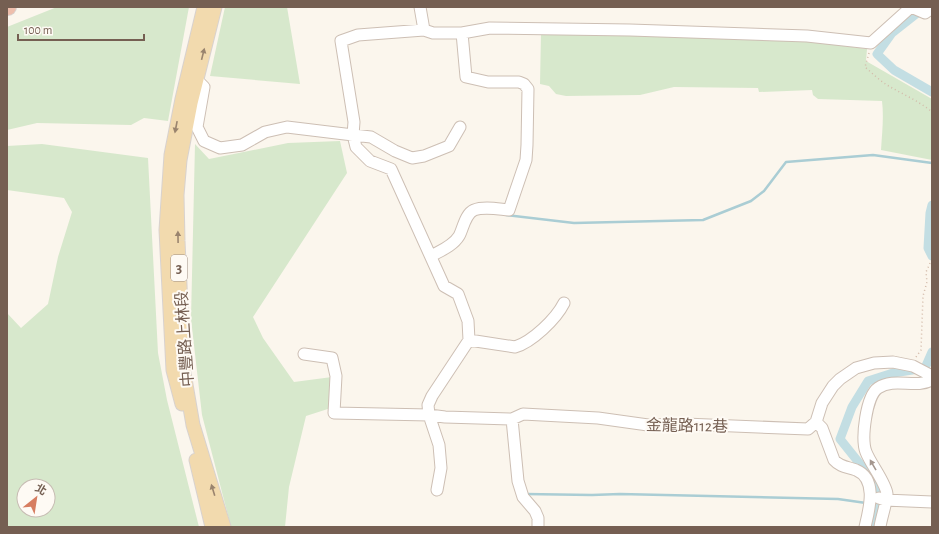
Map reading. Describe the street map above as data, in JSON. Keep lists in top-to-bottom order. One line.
{"streets":{"main road":["3","中豐路上林段"],"lane":["金龍路112巷"]},"scale_bar":"100 m","north":"top right"}
